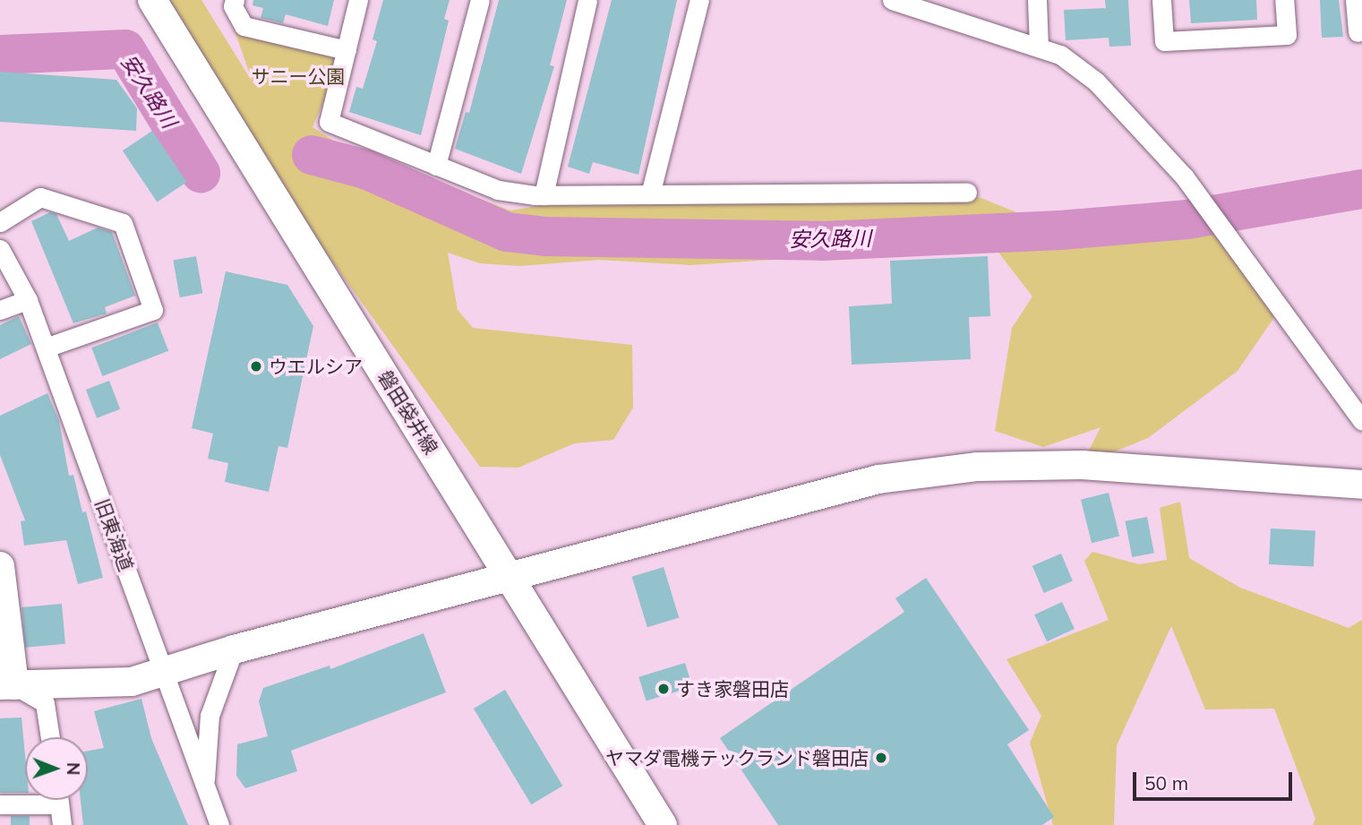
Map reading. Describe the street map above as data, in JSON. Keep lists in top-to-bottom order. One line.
{"streets":{"street":["磐田袋井線","旧東海道"]},"water":["安久路川"],"parks":["サニー公園"],"places":["ウエルシア","すき家磐田店","ヤマダ電機テックランド磐田店"],"scale_bar":"50 m","north":"right"}
